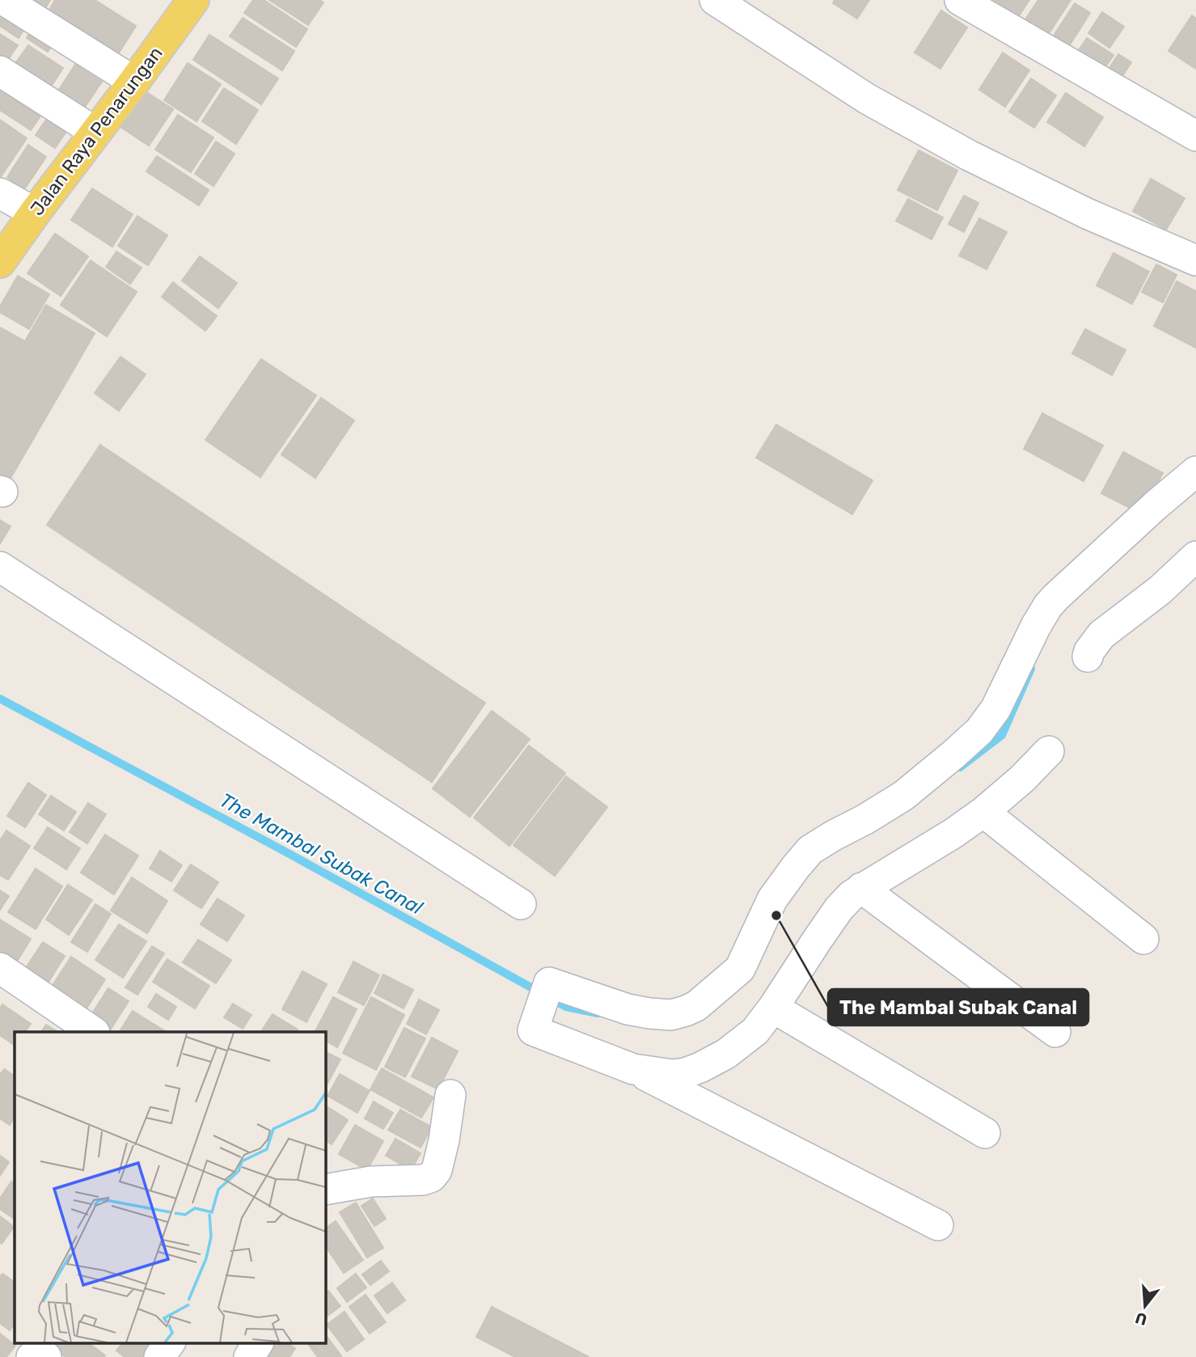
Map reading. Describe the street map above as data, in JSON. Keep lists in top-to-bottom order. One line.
{"streets":{"main road":["Jalan Raya Penarungan"]},"water":["The Mambal Subak Canal"],"places":["The Mambal Subak Canal"],"north":"bottom"}
